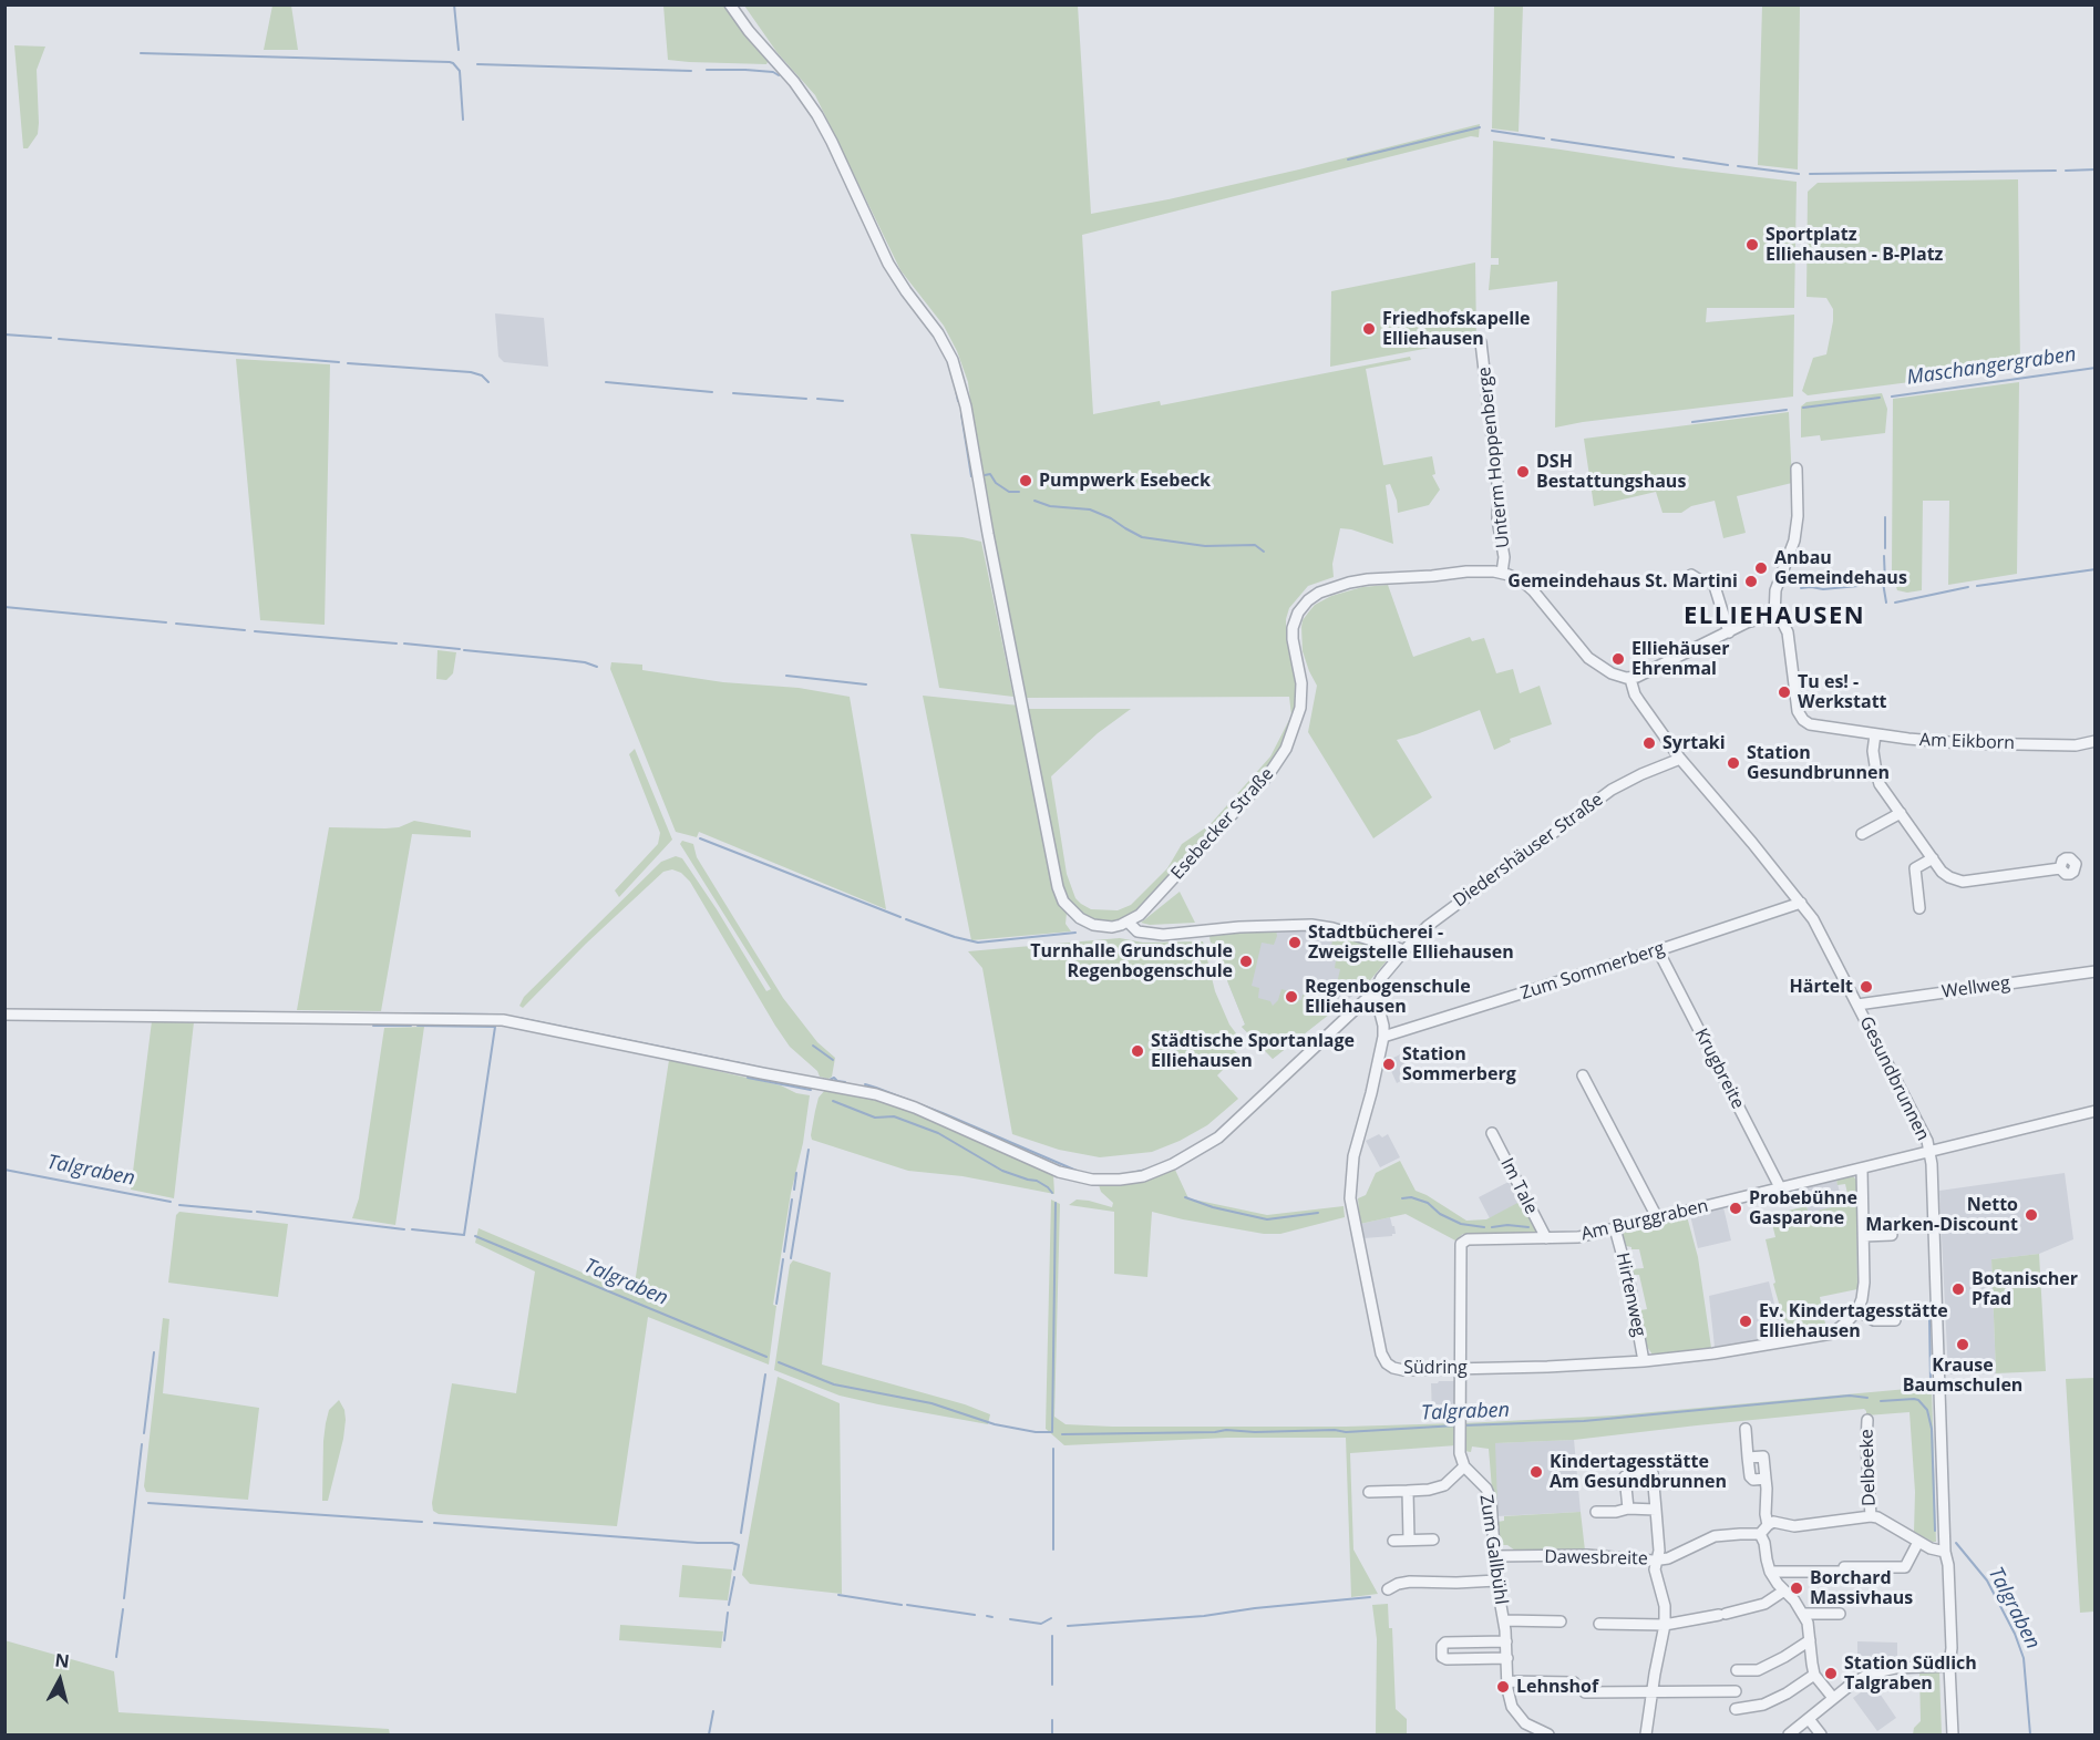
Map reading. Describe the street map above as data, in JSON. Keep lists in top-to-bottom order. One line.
{"streets":{"street":["Unterm Hoppenberge","Am Eikborn","Esebecker Straße","Diedershäuser Straße","Zum Sommerberg","Wellweg","Krugbreite","Gesundbrunnen","Im Tale","Am Burggraben","Hirtenweg","Südring","Delbeeke","Zum Gallbühl","Dawesbreite"]},"crossings":[["Unterm Hoppenberge","Esebecker Straße"],["Diedershäuser Straße","Gesundbrunnen"],["Diedershäuser Straße","Südring"],["Zum Sommerberg","Krugbreite"],["Zum Sommerberg","Gesundbrunnen"],["Zum Sommerberg","Südring"],["Wellweg","Gesundbrunnen"],["Krugbreite","Am Burggraben"],["Gesundbrunnen","Am Burggraben"],["Im Tale","Am Burggraben"],["Am Burggraben","Hirtenweg"],["Am Burggraben","Südring"],["Hirtenweg","Südring"],["Zum Gallbühl","Dawesbreite"]],"districts":["ELLIEHAUSEN"],"water":["Maschangergraben","Talgraben"],"places":["Sportplatz Elliehausen - B-Platz","Friedhofskapelle Elliehausen","DSH Bestattungshaus","Pumpwerk Esebeck","Anbau Gemeindehaus","Gemeindehaus St. Martini","Elliehäuser Ehrenmal","Tu es! - Werkstatt","Syrtaki","Station Gesundbrunnen","Stadtbücherei - Zweigstelle Elliehausen","Turnhalle Grundschule Regenbogenschule","Härtelt","Regenbogenschule Elliehausen","Städtische Sportanlage Elliehausen","Station Sommerberg","Probebühne Gasparone","Netto Marken-Discount","Botanischer Pfad","Ev. Kindertagesstätte Elliehausen","Krause Baumschulen","Kindertagesstätte Am Gesundbrunnen","Borchard Massivhaus","Station Südlich Talgraben","Lehnshof"],"north":"top"}
